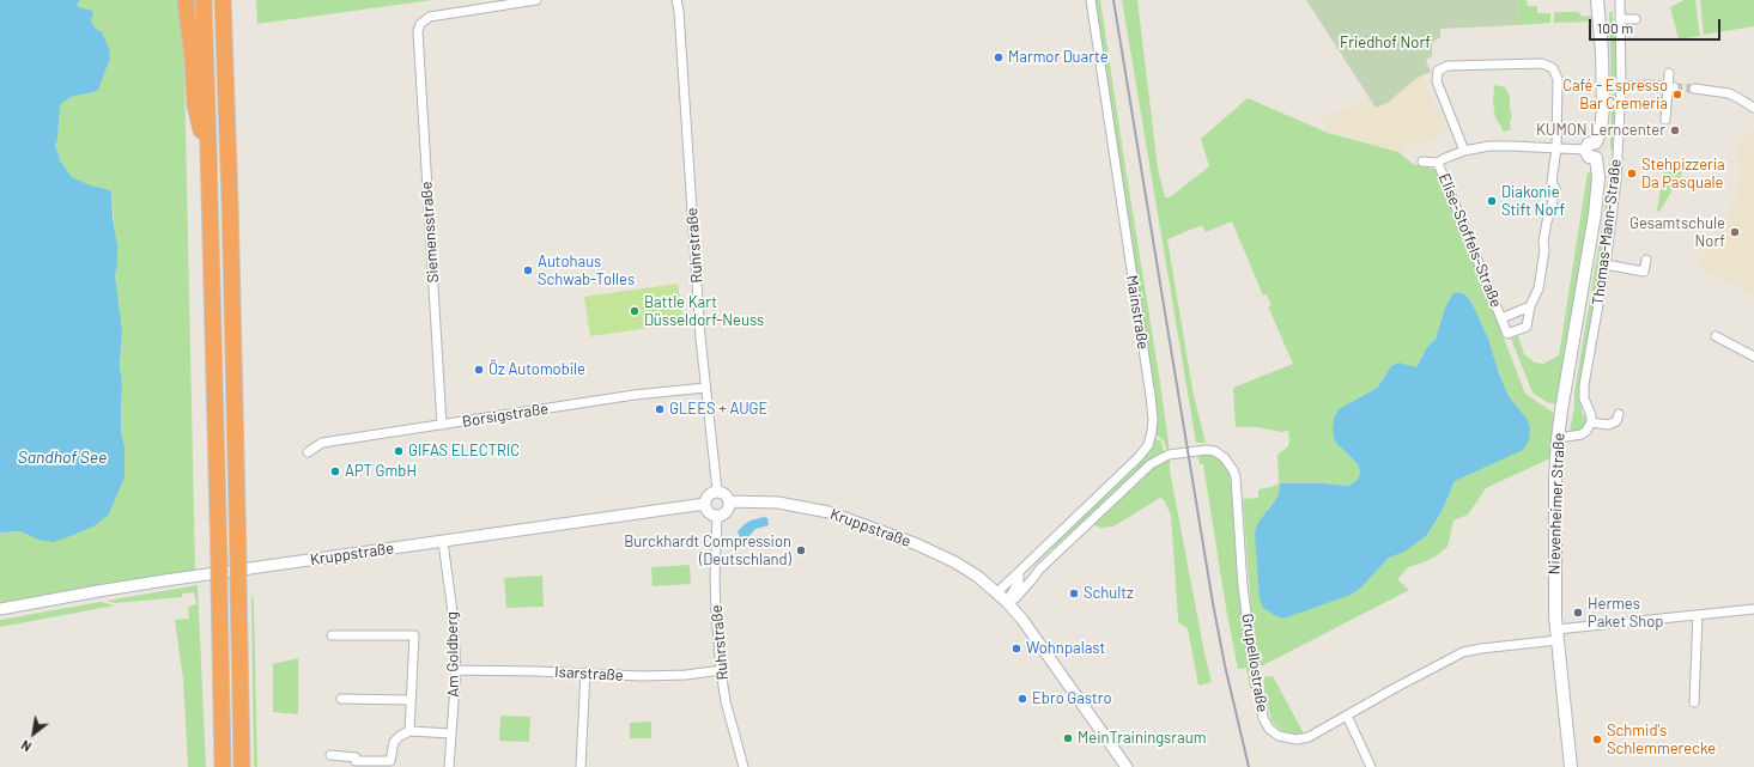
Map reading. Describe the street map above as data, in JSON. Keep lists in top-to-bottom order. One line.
{"streets":{"main road":["Nievenheimer Straße"],"street":["Siemensstraße","Thomas-Mann-Straße","Elise-Stoffels-Straße","Ruhrstraße","Mainstraße","Borsigstraße","Kruppstraße","Am Goldberg","Grupellostraße","Isarstraße"]},"crossings":[["Siemensstraße","Borsigstraße"],["Elise-Stoffels-Straße","Nievenheimer Straße"],["Ruhrstraße","Borsigstraße"],["Ruhrstraße","Kruppstraße"],["Ruhrstraße","Isarstraße"],["Mainstraße","Kruppstraße"],["Nievenheimer Straße","Grupellostraße"],["Kruppstraße","Am Goldberg"],["Am Goldberg","Isarstraße"]],"water":["Sandhof See"],"parks":["Friedhof Norf"],"places":["Marmor Duarte","Café - Espresso Bar Cremeria","KUMON Lerncenter","Stehpizzeria Da Pasquale","Diakonie Stift Norf","Gesamtschule Norf","Autohaus Schwab-Tolles","Battle Kart Düsseldorf-Neuss","Öz Automobile","GLEES + AUGE","GIFAS ELECTRIC","APT GmbH","Burckhardt Compression (Deutschland)","Schultz","Hermes Paket Shop","Wohnpalast","Ebro Gastro","MeinTrainingsraum","Schmid's Schlemmerecke"],"scale_bar":"100 m","north":"bottom left"}
